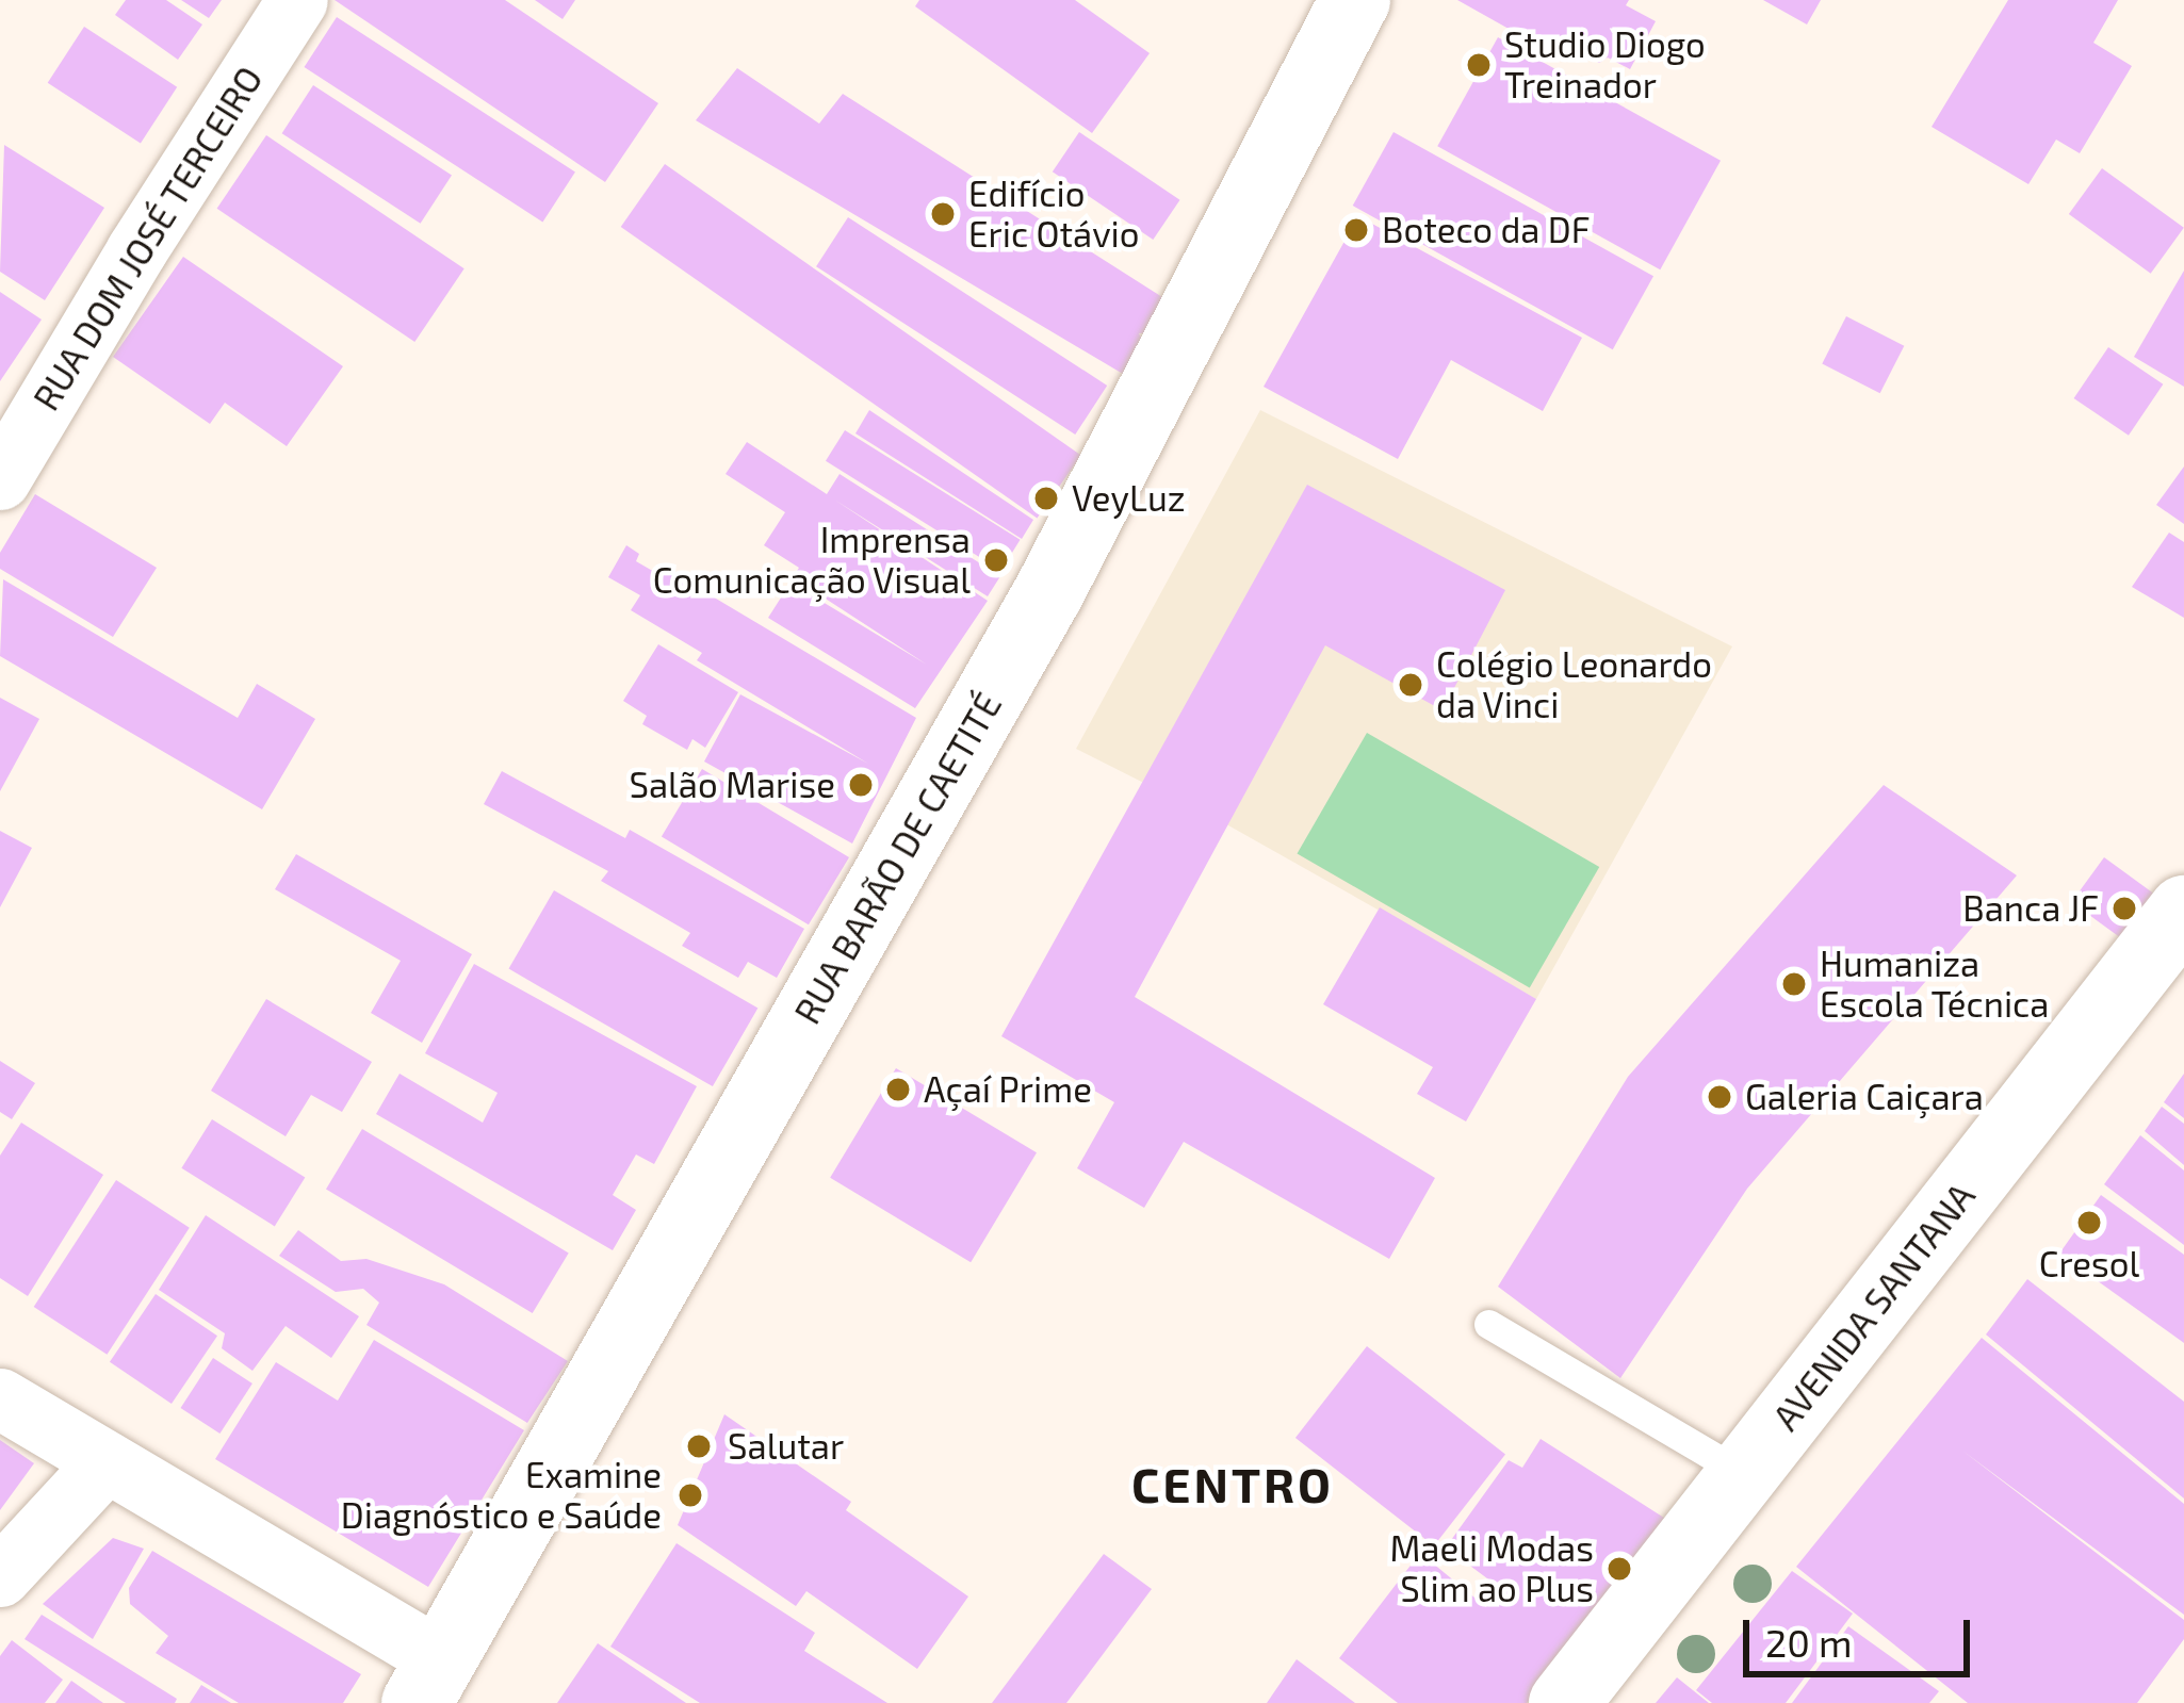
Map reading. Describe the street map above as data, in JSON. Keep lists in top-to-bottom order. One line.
{"streets":{"main road":["RUA BARÃO DE CAETITÉ","AVENIDA SANTANA"],"street":["RUA DOM JOSÉ TERCEIRO"]},"districts":["CENTRO"],"places":["Studio Diogo Treinador","Edifício Eric Otávio","Boteco da DF","VeyLuz","Imprensa Comunicação Visual","Colégio Leonardo da Vinci","Salão Marise","Banca JF","Humaniza Escola Técnica","Açaí Prime","Galeria Caiçara","Cresol","Salutar","Examine Diagnóstico e Saúde","Maeli Modas Slim ao Plus"],"scale_bar":"20 m"}
